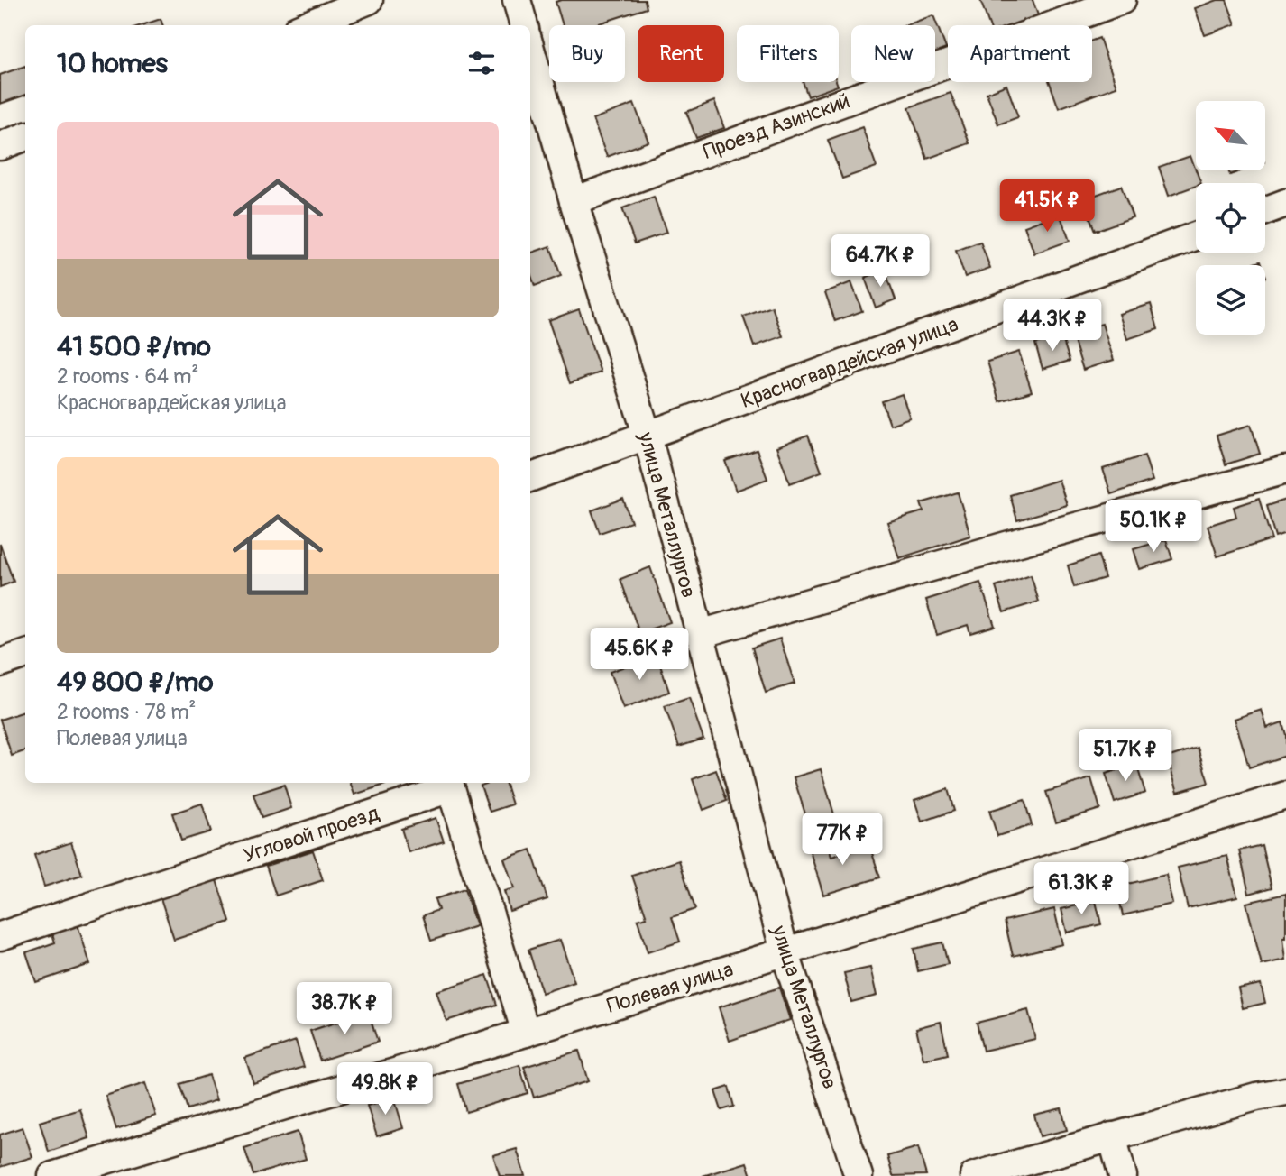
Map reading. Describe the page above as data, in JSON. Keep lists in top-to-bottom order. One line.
{"streets":{"street":["Проезд Азинский","Красногвардейская улица","улица Металлургов","Угловой проезд","Полевая улица"]},"crossings":[["Проезд Азинский","улица Металлургов"],["Красногвардейская улица","улица Металлургов"],["улица Металлургов","Полевая улица"],["Угловой проезд","Полевая улица"]],"north":"top left","page":{"chip":["Buy","Rent","Filters","New","Apartment"],"heading":"10 homes","list":[{"name":"41 500 ₽/mo","note":"2 rooms · 64 m² · Красногвардейская улица"},{"name":"49 800 ₽/mo","note":"2 rooms · 78 m² · Полевая улица"}],"price":["41.5K ₽","64.7K ₽","44.3K ₽","50.1K ₽","45.6K ₽","51.7K ₽","77K ₽","61.3K ₽","38.7K ₽","49.8K ₽"]}}
